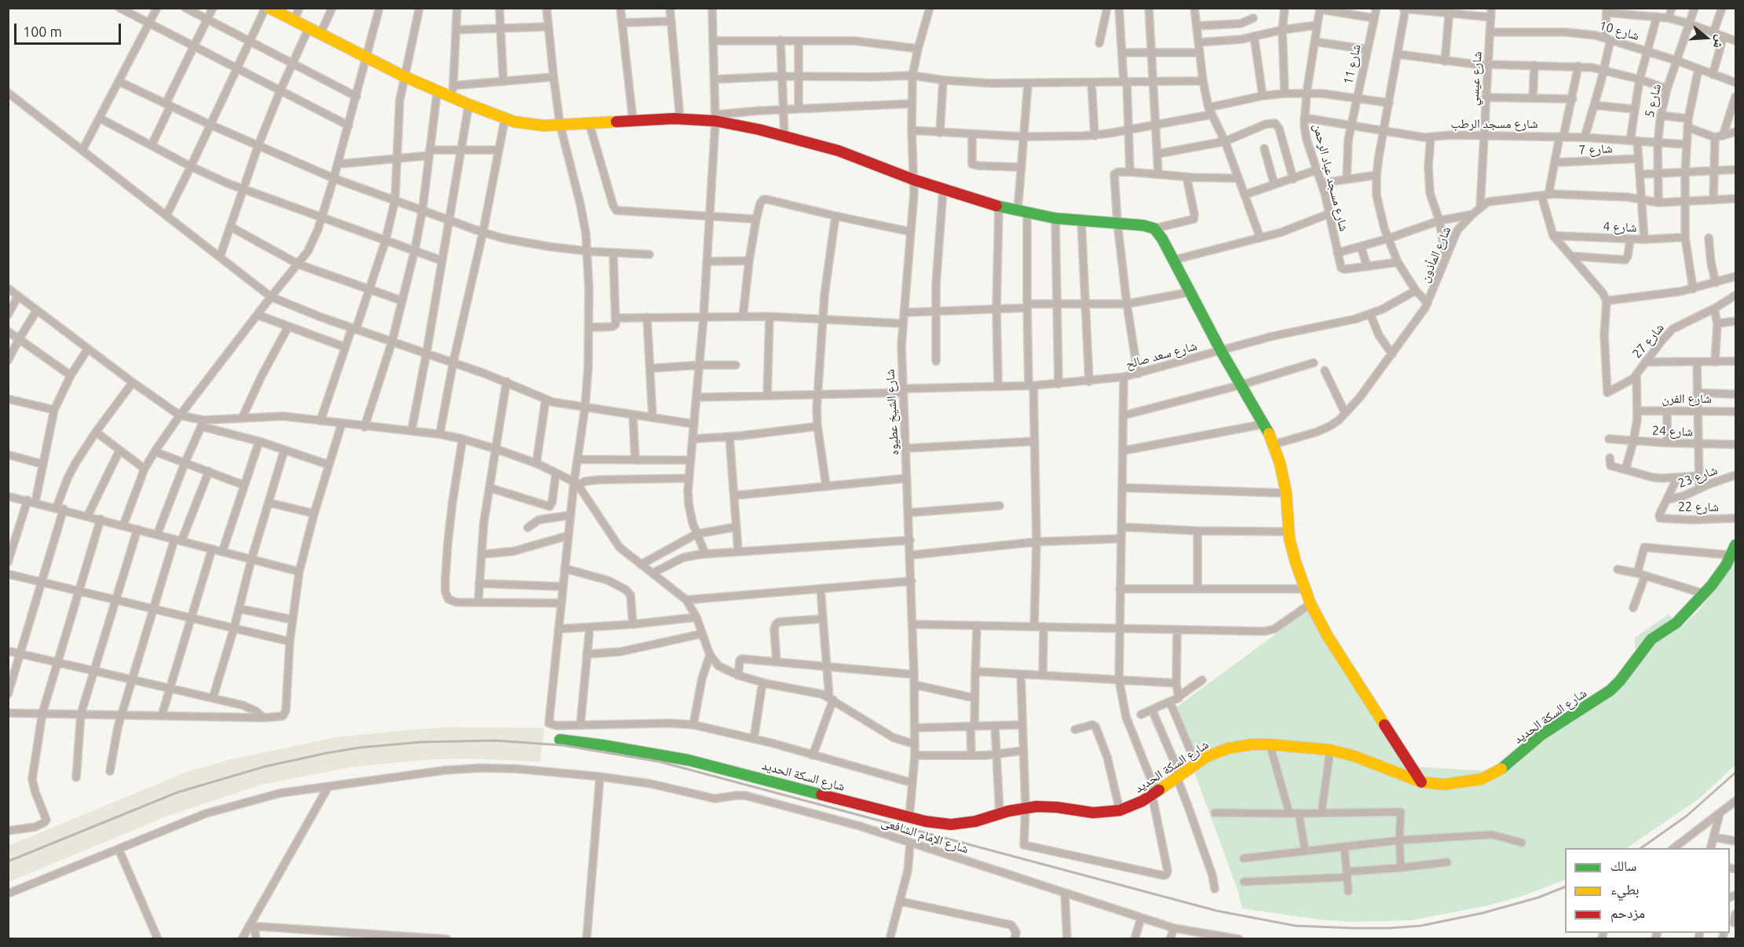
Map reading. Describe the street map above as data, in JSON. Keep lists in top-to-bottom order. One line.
{"streets":{"street":["شارع 10","شارع 11","شارع عيسي","شارع 5","شارع مسجد الرطب","شارع 7","شارع مسجد عباد الرحمن","شارع 4","شارع المأذون","شارع 27","شارع سعد صالح","شارع الفرن","شارع الشيخ عطيوه","شارع 24","شارع 23","شارع 22","شارع السكة الحديد","شارع الإمام الشافعى"]},"crossings":[["شارع 10","شارع عيسي"],["شارع 10","شارع 5"],["شارع 11","شارع مسجد الرطب"],["شارع عيسي","شارع مسجد الرطب"],["شارع عيسي","شارع المأذون"],["شارع 5","شارع مسجد الرطب"],["شارع 5","شارع المأذون"],["شارع مسجد الرطب","شارع مسجد عباد الرحمن"],["شارع سعد صالح","شارع الشيخ عطيوه"],["شارع الشيخ عطيوه","شارع السكة الحديد"],["شارع 23","شارع 22"]],"legend":["سالك","بطيء","مزدحم"],"scale_bar":"100 m","north":"right"}
